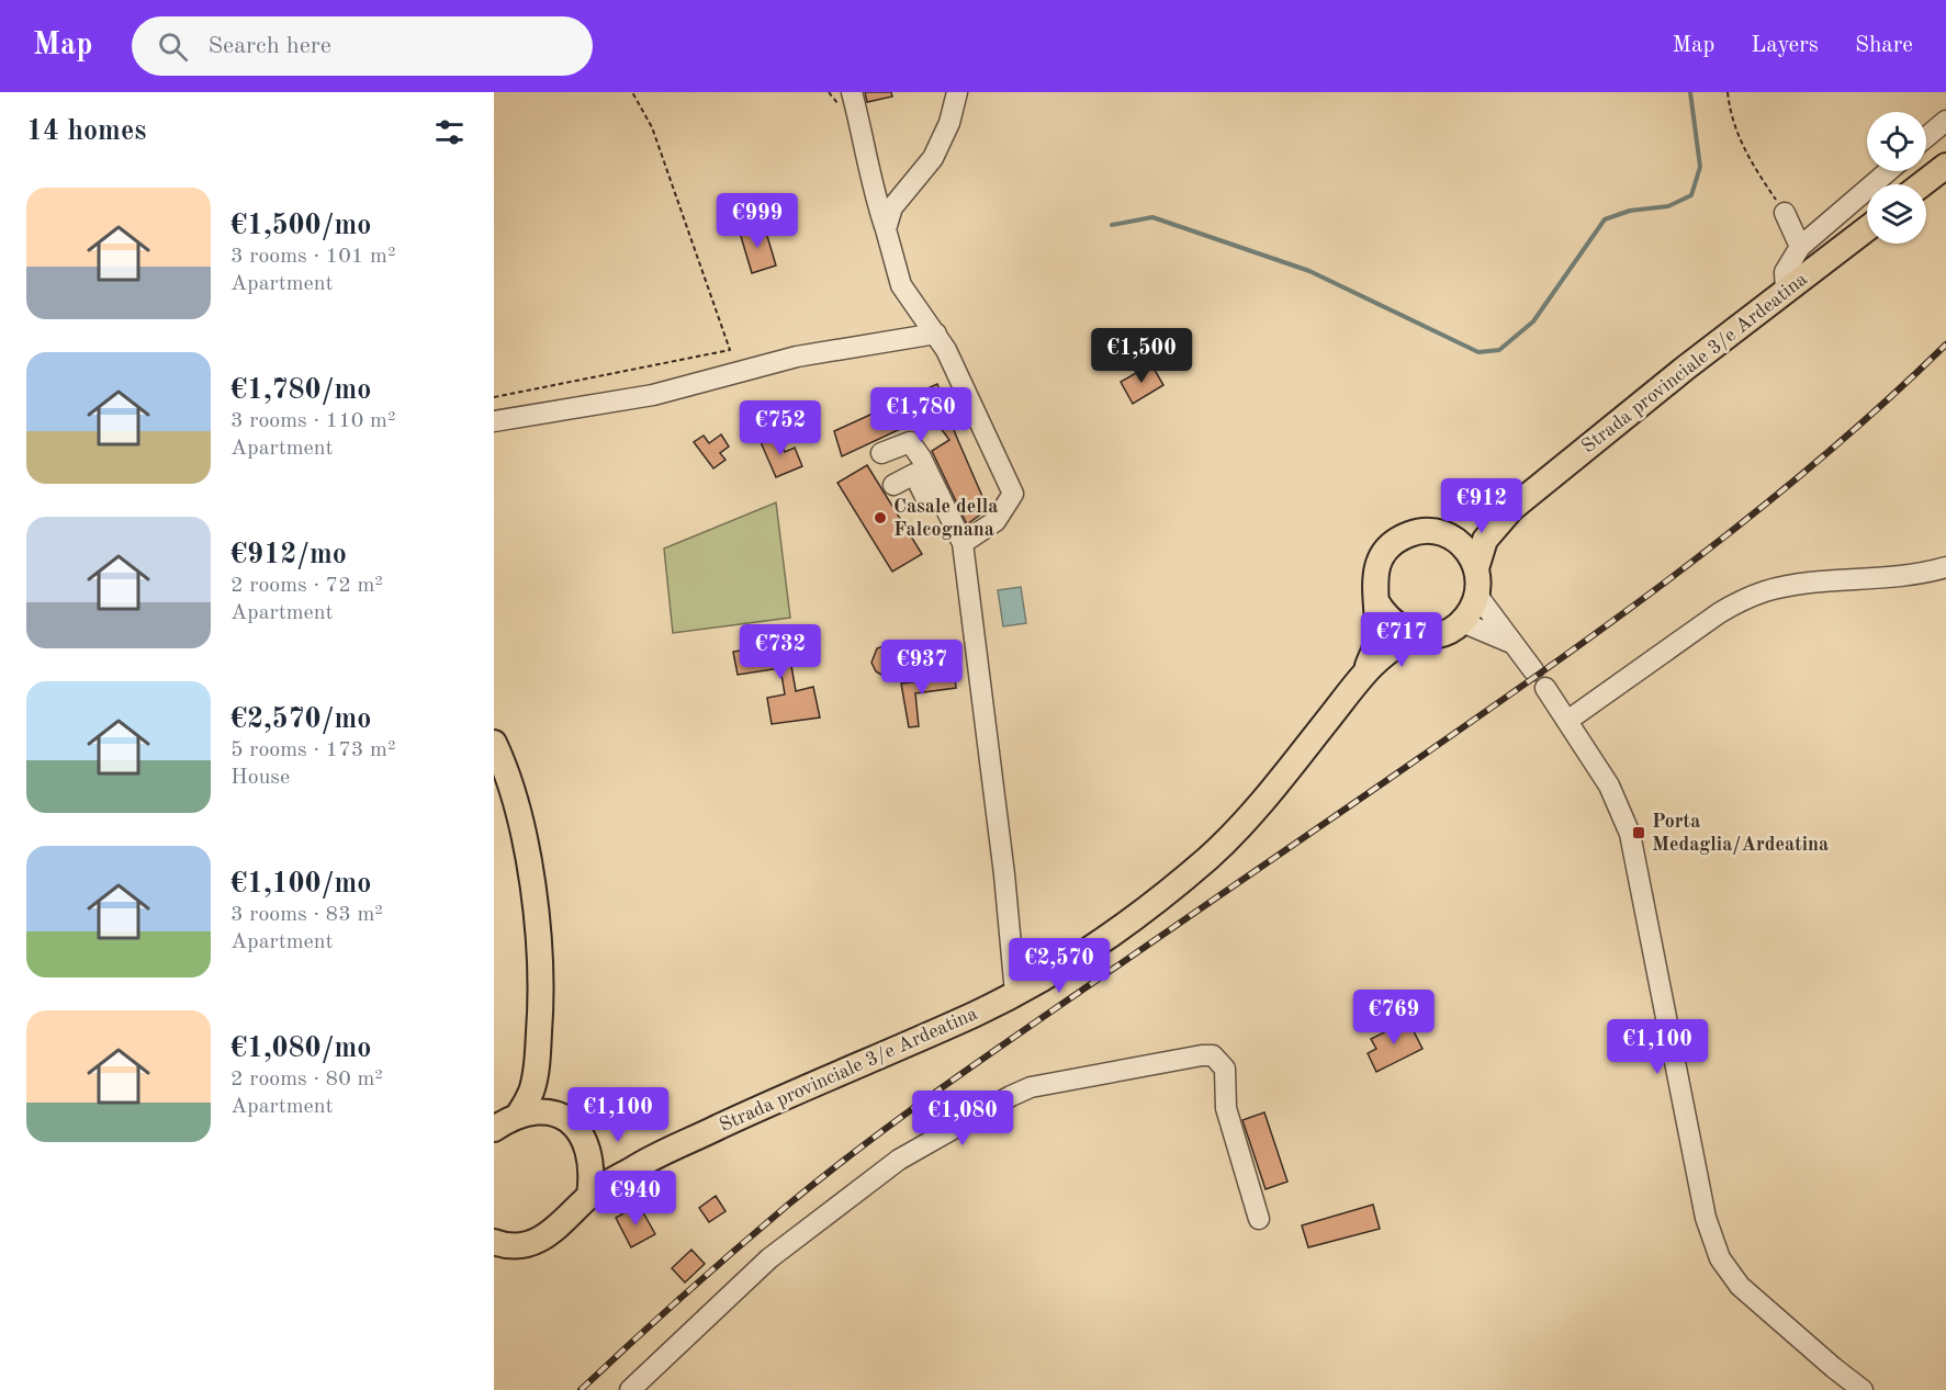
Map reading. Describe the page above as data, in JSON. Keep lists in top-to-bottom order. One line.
{"streets":{"main road":["Strada provinciale 3/e Ardeatina"]},"places":{"other":["Casale della Falcognana"],"transit":["Porta Medaglia/Ardeatina"]},"page":{"header":"Map","search":"Search here","nav":["Map","Layers","Share"],"heading":"14 homes","list":[{"name":"€1,500/mo","note":"3 rooms · 101 m² · Apartment"},{"name":"€1,780/mo","note":"3 rooms · 110 m² · Apartment"},{"name":"€912/mo","note":"2 rooms · 72 m² · Apartment"},{"name":"€2,570/mo","note":"5 rooms · 173 m² · House"},{"name":"€1,100/mo","note":"3 rooms · 83 m² · Apartment"},{"name":"€1,080/mo","note":"2 rooms · 80 m² · Apartment"}],"price":["€999","€1,500","€1,780","€752","€912","€717","€732","€937","€2,570","€769","€1,100","€1,100","€1,080","€940"]}}
